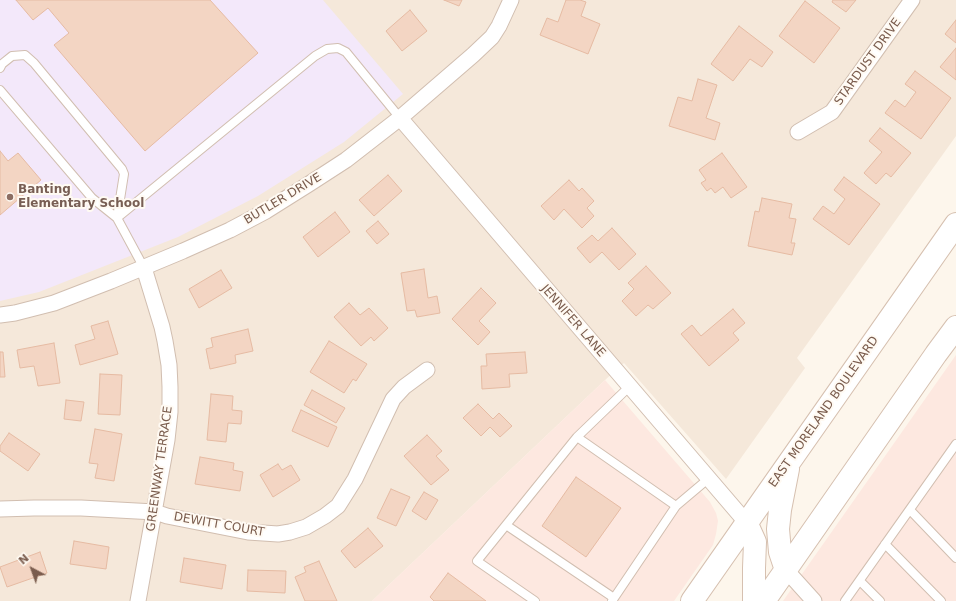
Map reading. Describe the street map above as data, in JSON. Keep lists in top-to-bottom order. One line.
{"streets":{"main road":["EAST MORELAND BOULEVARD"],"street":["STARDUST DRIVE","BUTLER DRIVE","JENNIFER LANE","GREENWAY TERRACE","DEWITT COURT"]},"crossings":[["BUTLER DRIVE","JENNIFER LANE"],["BUTLER DRIVE","GREENWAY TERRACE"],["JENNIFER LANE","EAST MORELAND BOULEVARD"],["GREENWAY TERRACE","DEWITT COURT"]],"places":["Banting Elementary School"],"north":"top left"}
